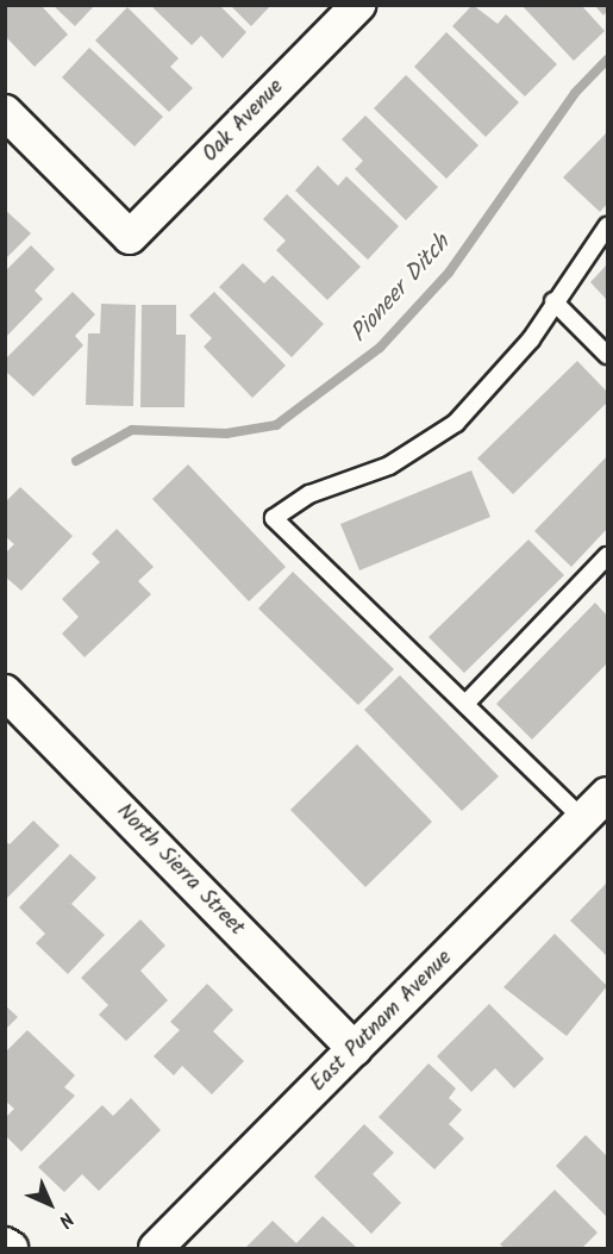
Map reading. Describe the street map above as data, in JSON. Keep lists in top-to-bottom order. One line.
{"streets":{"street":["Oak Avenue","North Sierra Street","East Putnam Avenue"]},"crossings":[["North Sierra Street","East Putnam Avenue"]],"water":["Pioneer Ditch"],"north":"bottom right"}
